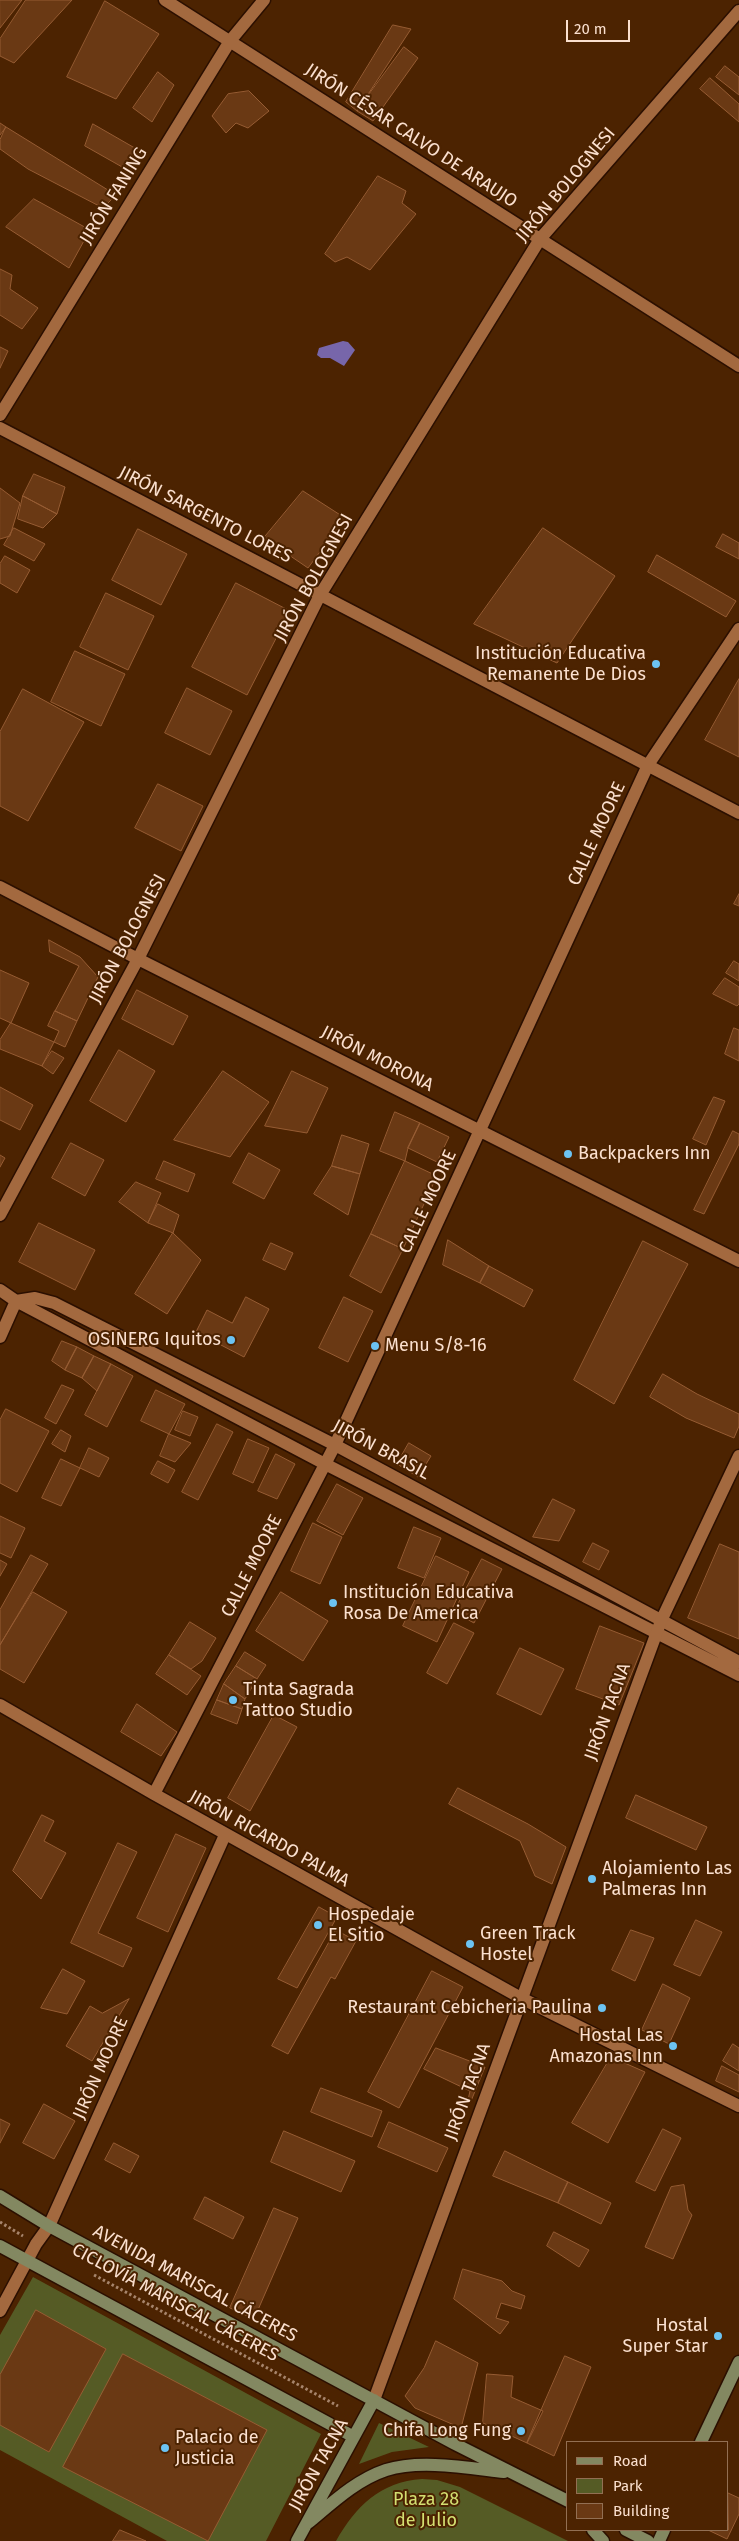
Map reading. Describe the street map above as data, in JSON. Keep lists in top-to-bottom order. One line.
{"streets":{"main road":["JIRÓN TACNA","AVENIDA MARISCAL CÁCERES"],"street":["JIRÓN CÉSAR CALVO DE ARAUJO","JIRÓN BOLOGNESI","JIRÓN FANING","JIRÓN SARGENTO LORES","CALLE MOORE","JIRÓN MORONA","JIRÓN BRASIL","JIRÓN RICARDO PALMA","JIRÓN MOORE"],"path":["CICLOVÍA MARISCAL CÁCERES"]},"crossings":[["JIRÓN CÉSAR CALVO DE ARAUJO","JIRÓN BOLOGNESI"],["JIRÓN CÉSAR CALVO DE ARAUJO","JIRÓN FANING"],["JIRÓN BOLOGNESI","JIRÓN SARGENTO LORES"],["JIRÓN BOLOGNESI","JIRÓN MORONA"],["JIRÓN SARGENTO LORES","CALLE MOORE"],["CALLE MOORE","JIRÓN MORONA"],["CALLE MOORE","JIRÓN BRASIL"],["CALLE MOORE","JIRÓN RICARDO PALMA"],["JIRÓN BRASIL","JIRÓN TACNA"],["JIRÓN TACNA","JIRÓN RICARDO PALMA"],["JIRÓN TACNA","AVENIDA MARISCAL CÁCERES"],["JIRÓN RICARDO PALMA","JIRÓN MOORE"],["JIRÓN MOORE","AVENIDA MARISCAL CÁCERES"]],"parks":["Plaza 28 de Julio"],"places":["Institución Educativa Remanente De Dios","Backpackers Inn","OSINERG Iquitos","Menu S/8-16","Institución Educativa Rosa De America","Tinta Sagrada Tattoo Studio","Alojamiento Las Palmeras Inn","Hospedaje El Sitio","Green Track Hostel","Restaurant Cebicheria Paulina","Hostal Las Amazonas Inn","Hostal Super Star","Chifa Long Fung","Palacio de Justicia"],"legend":["Road","Park","Building"],"scale_bar":"20 m"}
